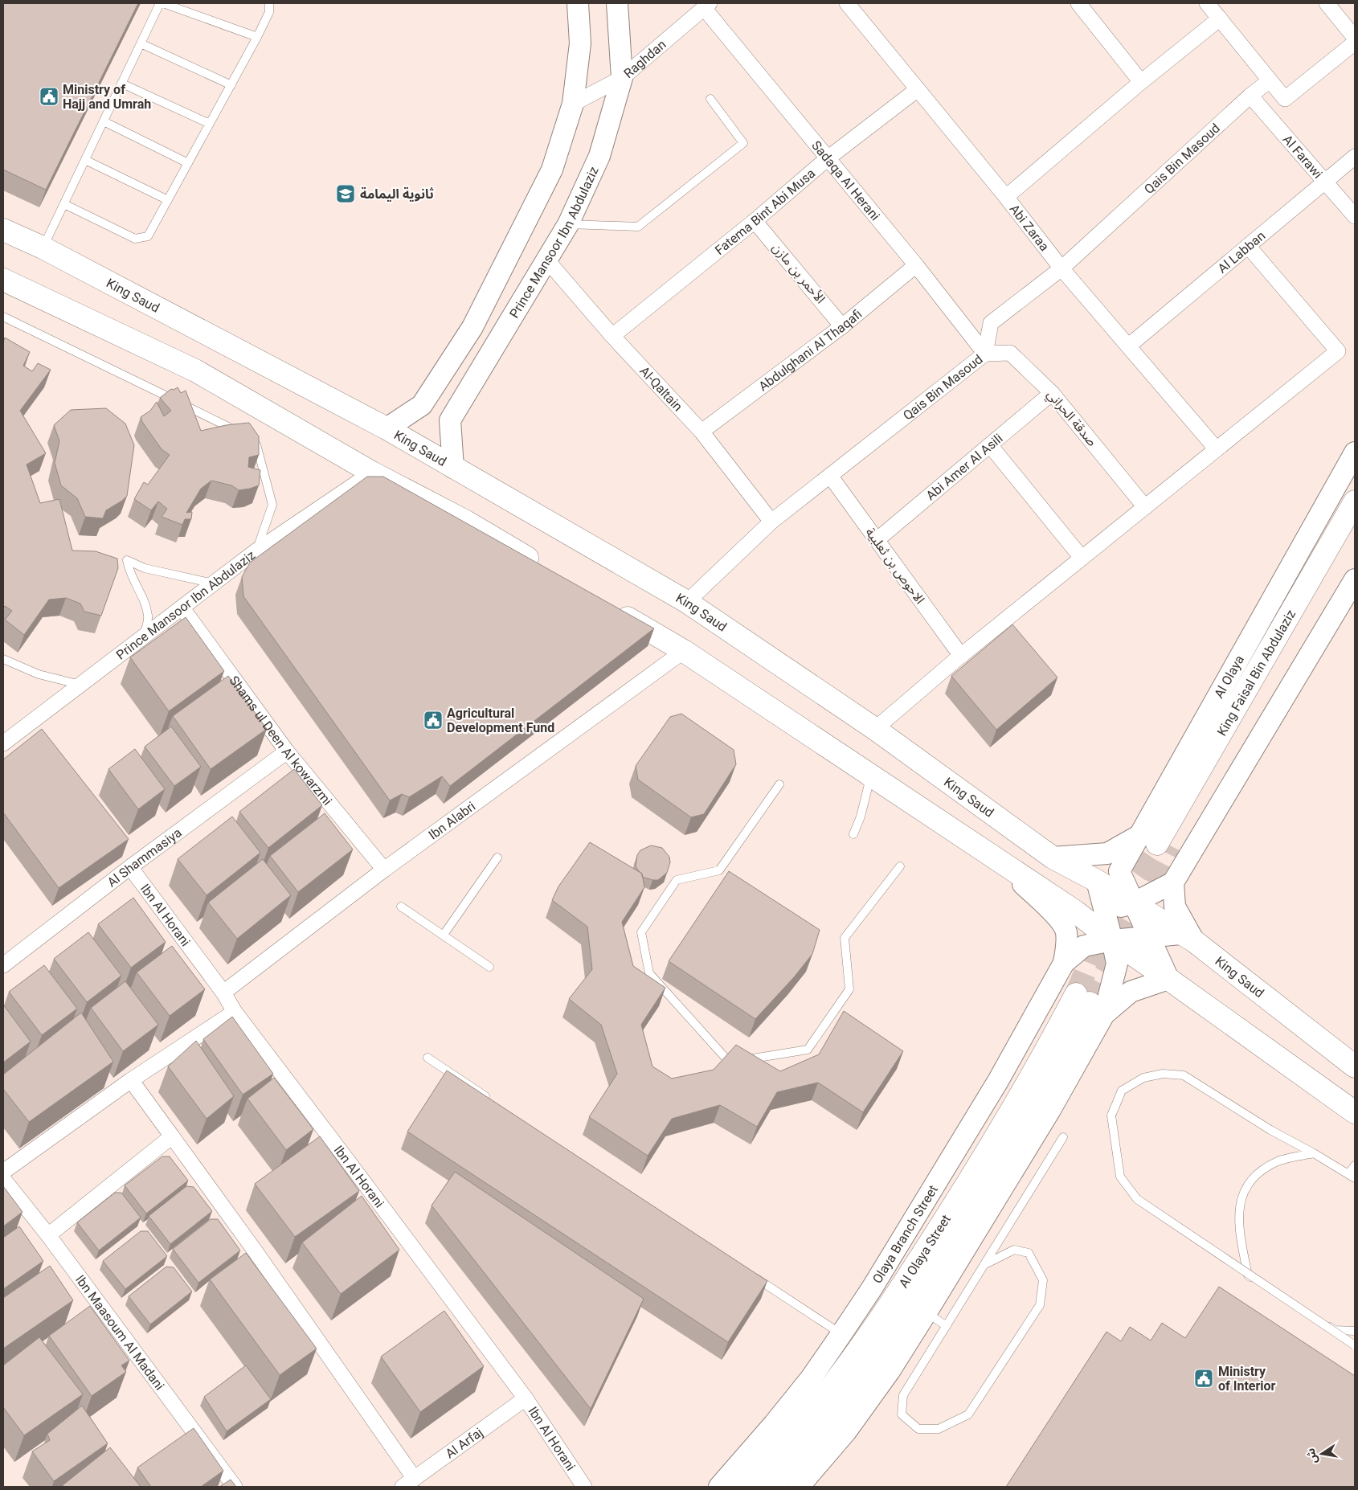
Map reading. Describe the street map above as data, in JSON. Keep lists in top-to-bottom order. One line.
{"streets":{"main road":["King Saud","King Faisal Bin Abdulaziz","Al Olaya Street"],"street":["Raghdan","Al Farawi","Qais Bin Masoud","Sadaqa Al Herani","Fatema Bint Abi Musa","Abi Zaraa","Prince Mansoor Ibn Abdulaziz","Al Labban","الأحمر بن مازن","Abdulghani Al Thaqafi","Al-Qaltain","صدقة الحراني","Abi Amer Al Asili","الاحوص بن ثعلبية","Al Olaya","Shams ul Deen Al kowarzmi","Ibn Alabri","Al Shammasiya","Ibn Al Horani","Olaya Branch Street","Ibn Maasoum Al Madani","Al Arfaj"]},"crossings":[["Raghdan","Sadaqa Al Herani"],["Raghdan","Prince Mansoor Ibn Abdulaziz"],["Al Farawi","Qais Bin Masoud"],["Al Farawi","Al Labban"],["Qais Bin Masoud","Sadaqa Al Herani"],["Qais Bin Masoud","Abi Zaraa"],["Qais Bin Masoud","King Saud"],["Qais Bin Masoud","Al-Qaltain"],["Qais Bin Masoud","صدقة الحراني"],["Qais Bin Masoud","الاحوص بن ثعلبية"],["Sadaqa Al Herani","Fatema Bint Abi Musa"],["Sadaqa Al Herani","Abdulghani Al Thaqafi"],["Sadaqa Al Herani","صدقة الحراني"],["Fatema Bint Abi Musa","Abi Zaraa"],["Fatema Bint Abi Musa","الأحمر بن مازن"],["Fatema Bint Abi Musa","Al-Qaltain"],["Abi Zaraa","Al Labban"],["Prince Mansoor Ibn Abdulaziz","King Saud"],["Prince Mansoor Ibn Abdulaziz","Al-Qaltain"],["Prince Mansoor Ibn Abdulaziz","Shams ul Deen Al kowarzmi"],["الأحمر بن مازن","Abdulghani Al Thaqafi"],["King Saud","Al Olaya"],["King Saud","Olaya Branch Street"],["Abdulghani Al Thaqafi","Al-Qaltain"],["صدقة الحراني","Abi Amer Al Asili"],["Abi Amer Al Asili","الاحوص بن ثعلبية"],["King Faisal Bin Abdulaziz","Al Olaya"],["Al Olaya","Olaya Branch Street"],["Shams ul Deen Al kowarzmi","Ibn Alabri"],["Shams ul Deen Al kowarzmi","Al Shammasiya"],["Ibn Alabri","Ibn Al Horani"],["Al Shammasiya","Ibn Al Horani"],["Ibn Al Horani","Al Arfaj"]],"places":{"public building":["Ministry of Hajj and Umrah","Agricultural Development Fund","Ministry of Interior"],"school or university":["ثانوية اليمامة"]},"north":"left"}
